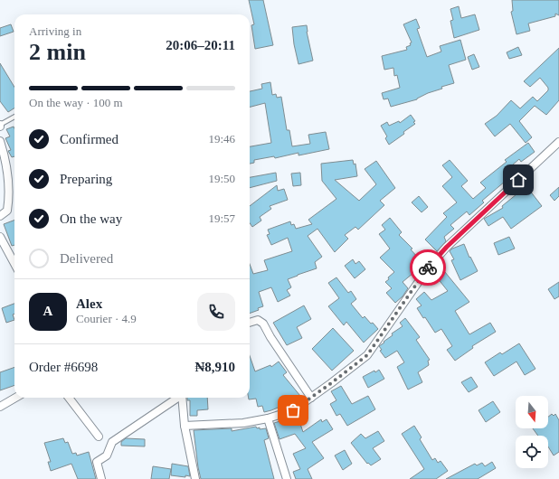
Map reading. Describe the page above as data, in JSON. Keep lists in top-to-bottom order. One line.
{"north":"bottom","page":{"heading":["2 min","Arriving in","20:06–20:11"],"panel":["Alex","Courier · 4.9","Order #6698","₦8,910"],"bar":"On the way · 100 m","list":[["Confirmed","19:46"],["Preparing","19:50"],["On the way","19:57"],"Delivered"],"round":"A"}}
